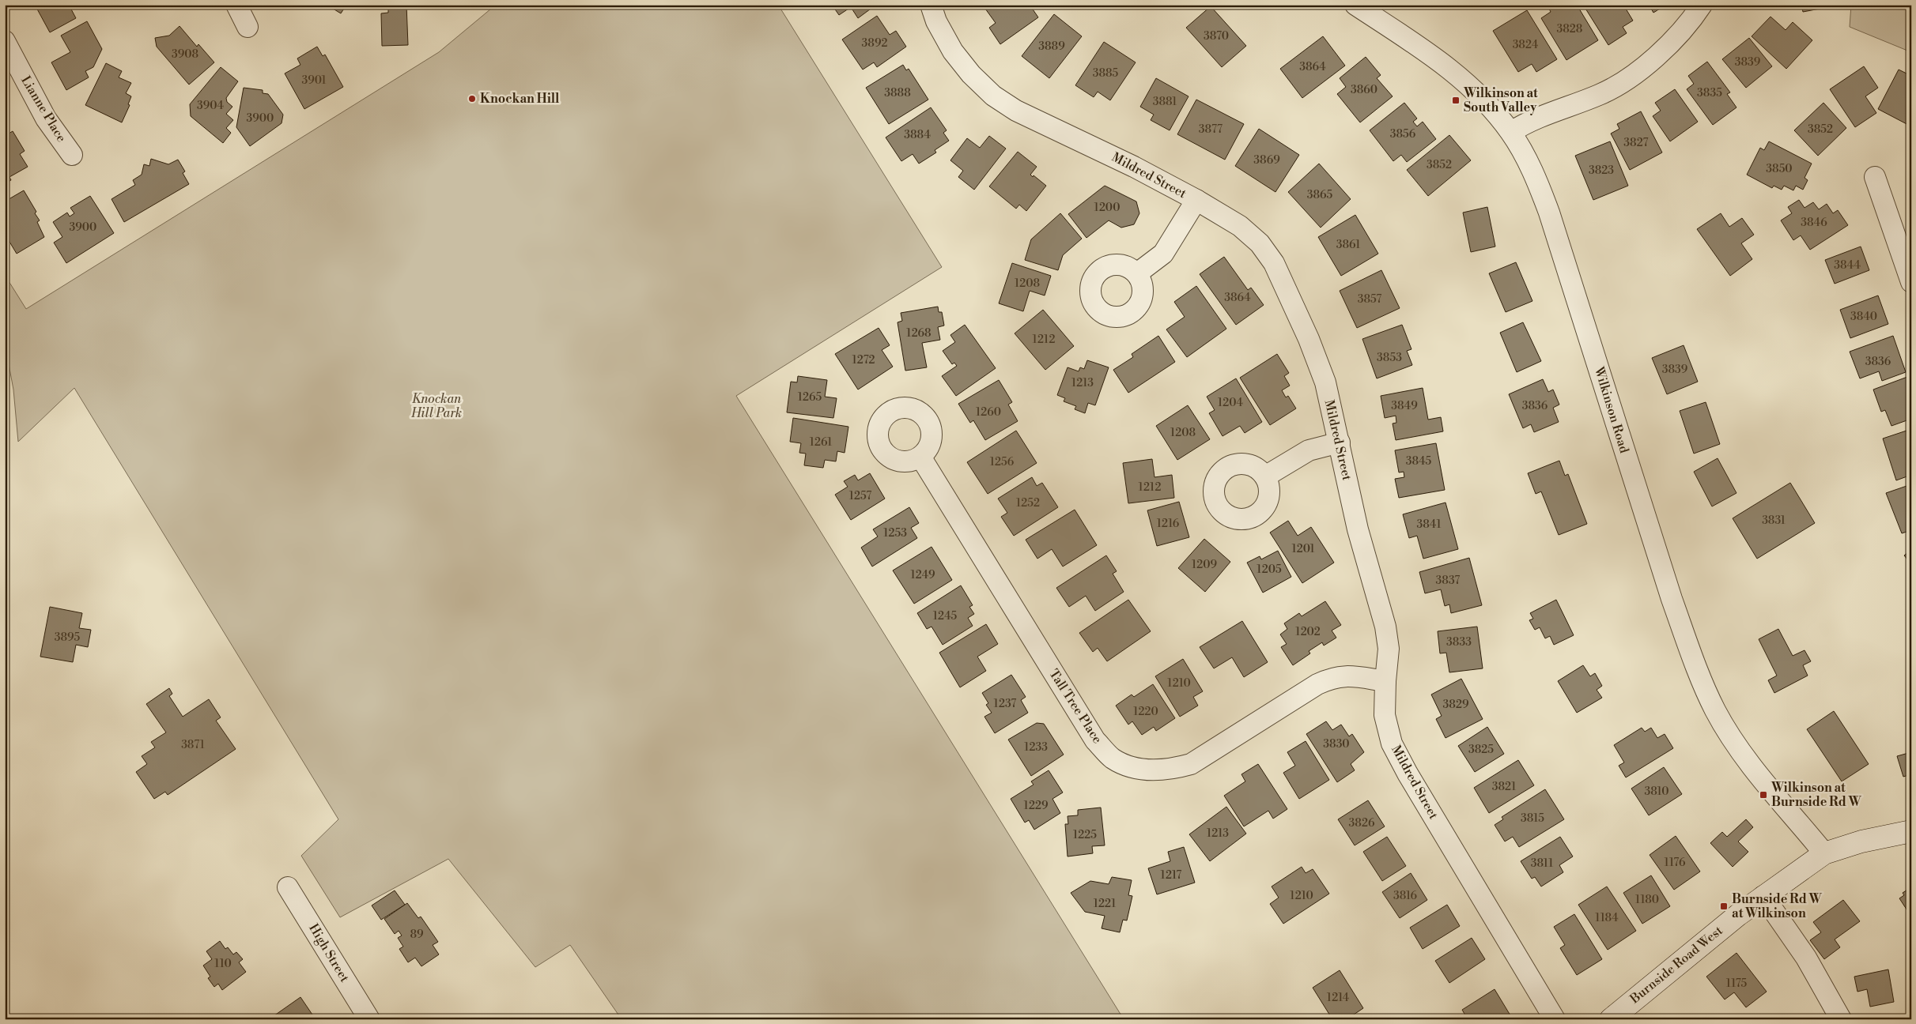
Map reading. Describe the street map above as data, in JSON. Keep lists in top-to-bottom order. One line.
{"streets":{"street":["Lianne Place","Mildred Street","Wilkinson Road","Tall Tree Place","High Street","Burnside Road West"]},"crossings":[["Mildred Street","Tall Tree Place"],["Wilkinson Road","Burnside Road West"]],"parks":["Knockan Hill Park"],"places":{"other":["Knockan Hill"],"transit":["Wilkinson at South Valley","Wilkinson at Burnside Rd W","Burnside Rd W at Wilkinson"]},"house_numbers":["3828","3870","3892","3824","3889","3908","3839","3864","3885","3901","3860","3888","3835","3881","3904","3900","3877","3852","3856","3884","3827","3869","3852","3850","3823","3865","1200","3846","3900","3861","3844","1208","3864","3857","3840","1268","1212","3853","1272","3836","3839","1213","1265","1204","3849","3836","1260","1208","1261","3845","1256","1212","1257","1252","3831","1216","3841","1253","1201","1209","1205","1249","3837","1245","1202","3895","3833","1210","1237","3829","1220","3830","3871","1233","3825","3821","3810","1229","3815","3826","1213","1225","1176","3811","1217","1210","3816","1180","1221","1184","89","110","1175","1214"]}
